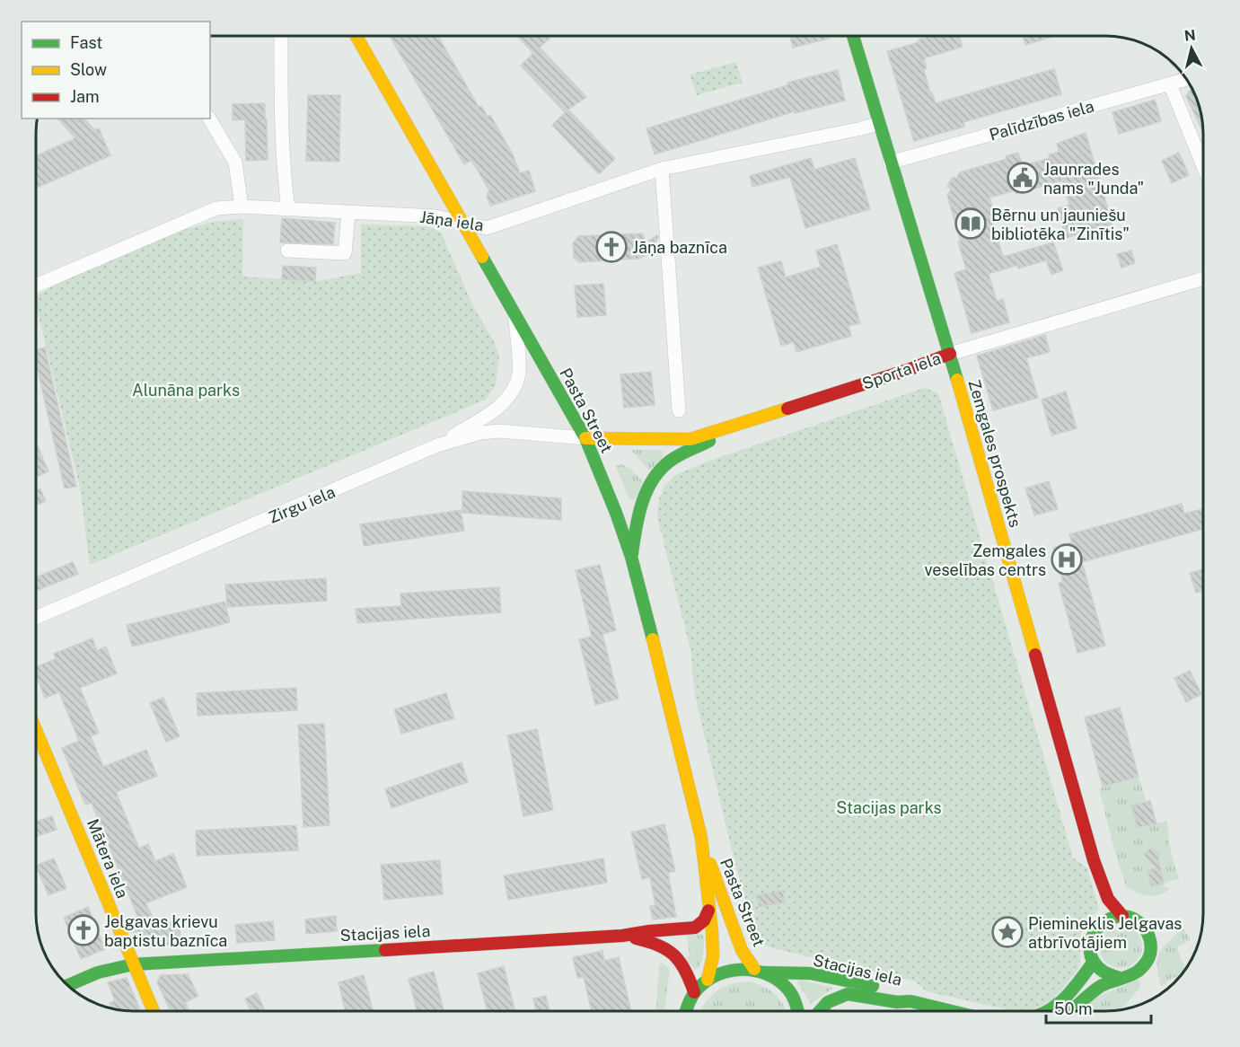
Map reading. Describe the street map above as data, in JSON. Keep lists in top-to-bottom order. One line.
{"streets":{"street":["Palīdzības iela","Jāņa iela","Sporta iela","Pasta Street","Zemgales prospekts","Zirgu iela","Mātera iela","Stacijas iela"]},"crossings":[["Palīdzības iela","Zemgales prospekts"],["Jāņa iela","Pasta Street"],["Jāņa iela","Zemgales prospekts"],["Sporta iela","Pasta Street"],["Sporta iela","Zemgales prospekts"],["Sporta iela","Zirgu iela"],["Pasta Street","Zirgu iela"],["Pasta Street","Stacijas iela"],["Mātera iela","Stacijas iela"]],"parks":["Alunāna parks","Stacijas parks"],"places":{"public building":["Jaunrades nams \"Junda\""],"library":["Bērnu un jauniešu bibliotēka \"Zinītis\""],"church":["Jāņa baznīca","Jelgavas krievu baptistu baznīca"],"hospital":["Zemgales veselības centrs"],"place":["Piemineklis Jelgavas atbrīvotājiem"]},"legend":["Fast","Slow","Jam"],"scale_bar":"50 m","north":"top"}
